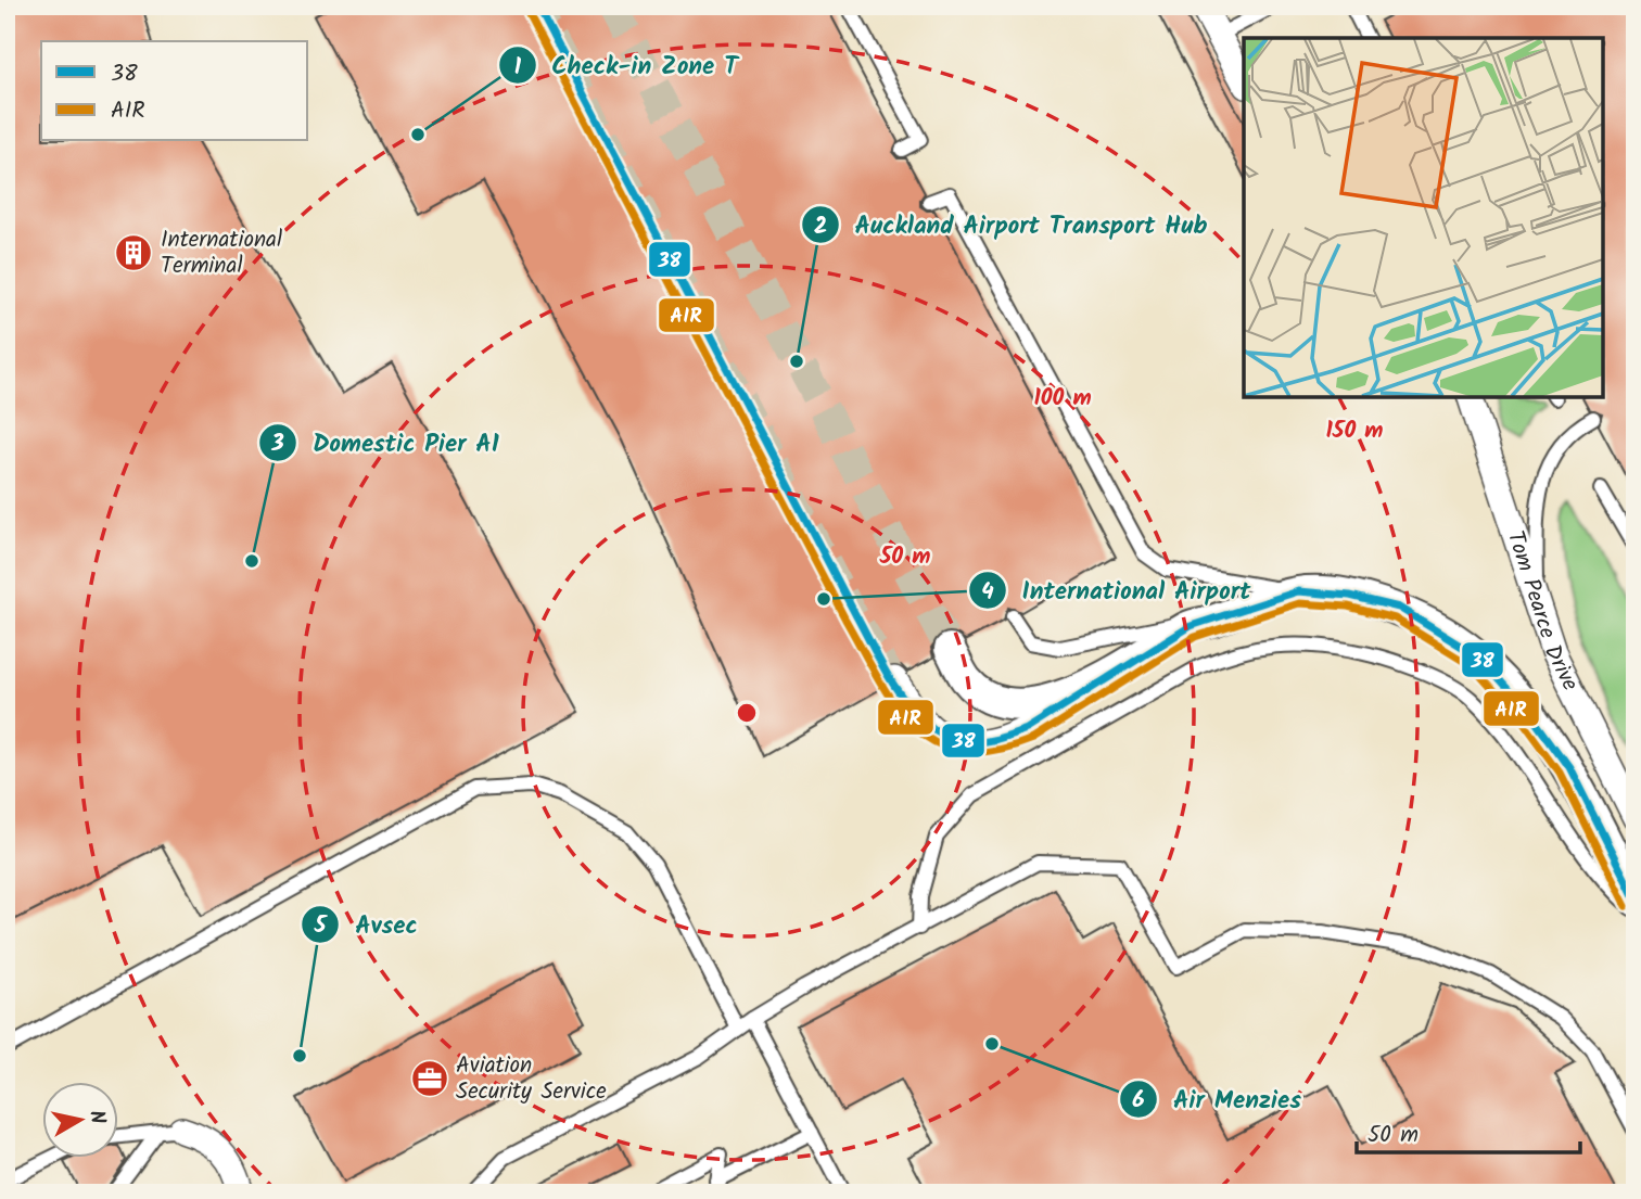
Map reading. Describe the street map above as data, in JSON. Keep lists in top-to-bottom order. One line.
{"streets":{"street":["Tom Pearce Drive"]},"places":{"other":["Check-in Zone T","Auckland Airport Transport Hub","Domestic Pier A1","International Airport","Air Menzies","Avsec"],"building":["International Terminal"],"office":["Aviation Security Service"]},"lines":["transit line 38","transit line AIR"],"legend":["38","AIR"],"scale_bar":"50 m","north":"right","rings":["100 m","150 m","50 m"]}
